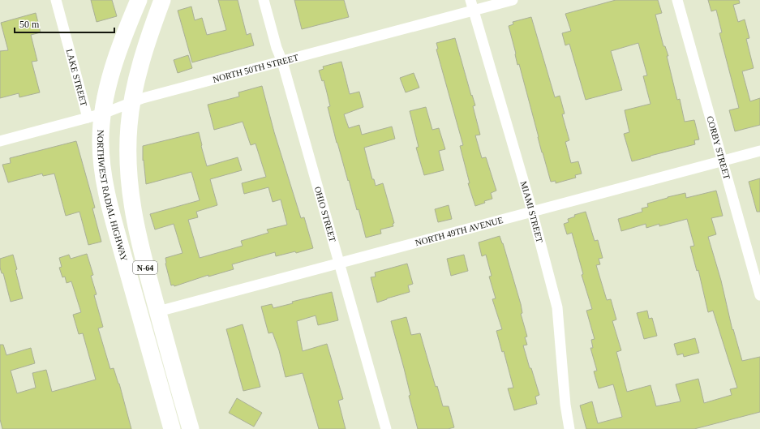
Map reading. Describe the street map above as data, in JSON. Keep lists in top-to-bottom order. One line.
{"streets":{"main road":["NORTHWEST RADIAL HIGHWAY","N-64"],"street":["NORTH 50TH STREET","LAKE STREET","CORBY STREET","MIAMI STREET","OHIO STREET","NORTH 49TH AVENUE"]},"crossings":[["NORTH 50TH STREET","LAKE STREET"],["NORTH 50TH STREET","NORTHWEST RADIAL HIGHWAY"],["NORTH 50TH STREET","MIAMI STREET"],["NORTH 50TH STREET","OHIO STREET"],["LAKE STREET","NORTHWEST RADIAL HIGHWAY"],["CORBY STREET","NORTH 49TH AVENUE"],["NORTHWEST RADIAL HIGHWAY","NORTH 49TH AVENUE"],["MIAMI STREET","NORTH 49TH AVENUE"],["OHIO STREET","NORTH 49TH AVENUE"]],"scale_bar":"50 m"}
